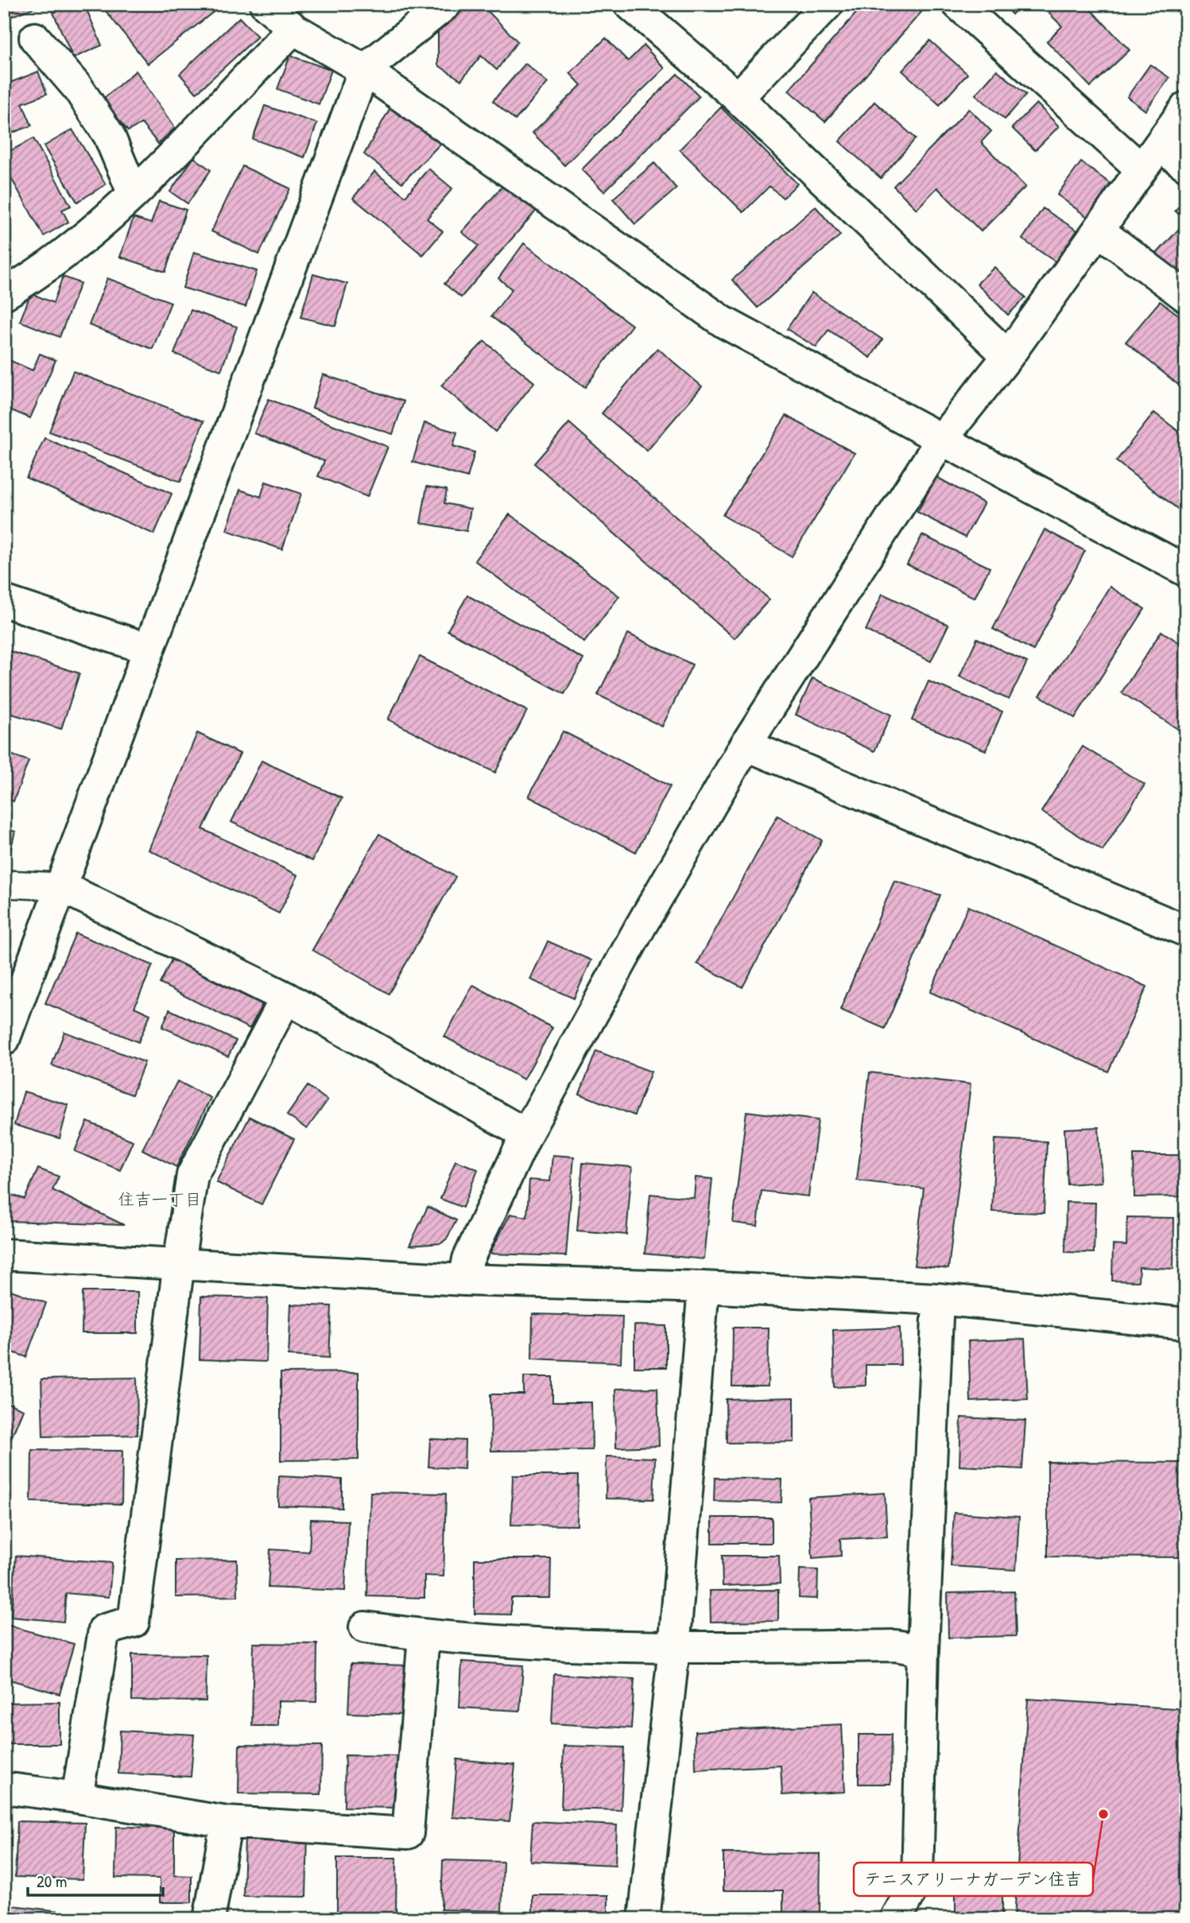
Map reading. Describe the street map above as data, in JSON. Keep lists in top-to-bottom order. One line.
{"districts":["住吉一丁目"],"places":["テニスアリーナガーデン住吉"],"scale_bar":"20 m"}
